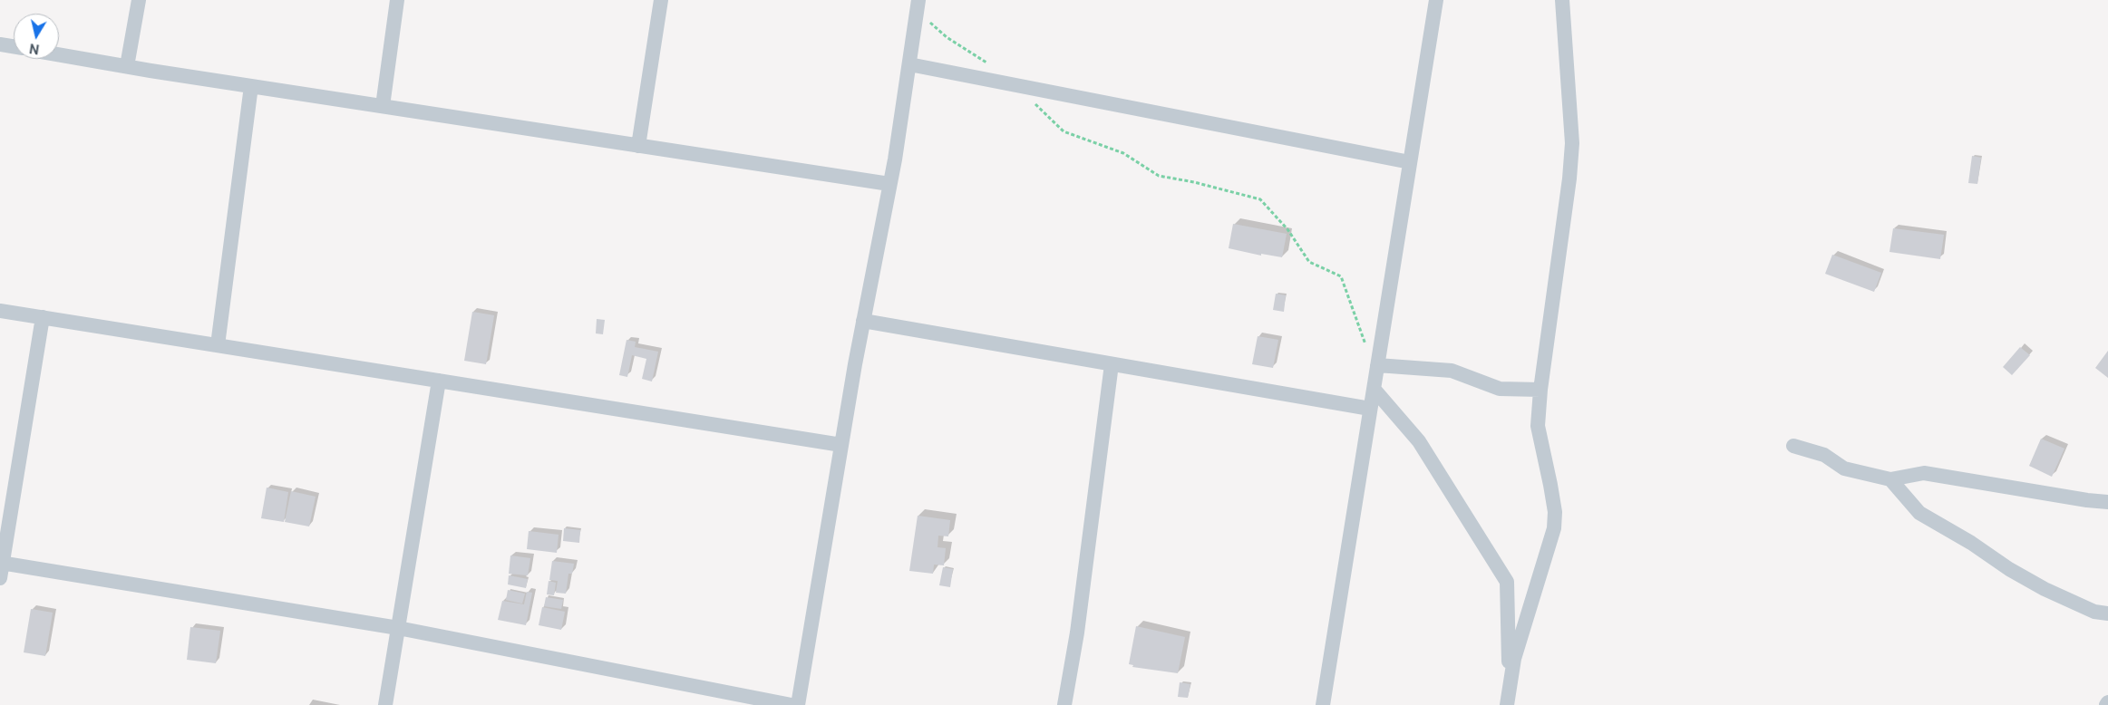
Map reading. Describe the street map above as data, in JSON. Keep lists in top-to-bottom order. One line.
{"north":"bottom"}
